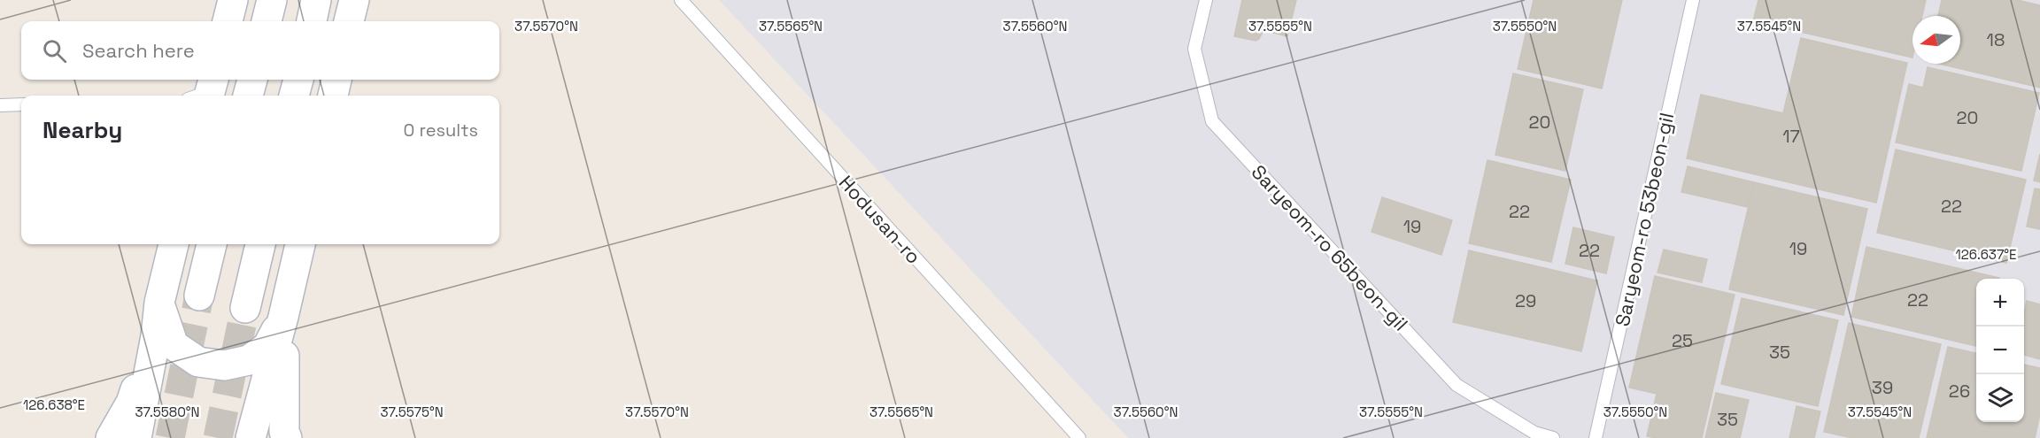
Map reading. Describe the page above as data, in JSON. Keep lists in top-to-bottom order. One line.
{"streets":{"lane":["Hodusan-ro","Saryeom-ro 53beon-gil","Saryeom-ro 65beon-gil"]},"house_numbers":["18","20","20","17","22","22","19","19","22","22","29","25","35","39","26","35"],"north":"left","page":{"search":"Search here","heading":["Nearby","0 results"],"map_buttons":["+","−"]},"coordinates":["37.5570°N","37.5565°N","37.5560°N","37.5555°N","37.5550°N","37.5545°N","126.637°E","126.638°E","37.5580°N","37.5575°N"]}
